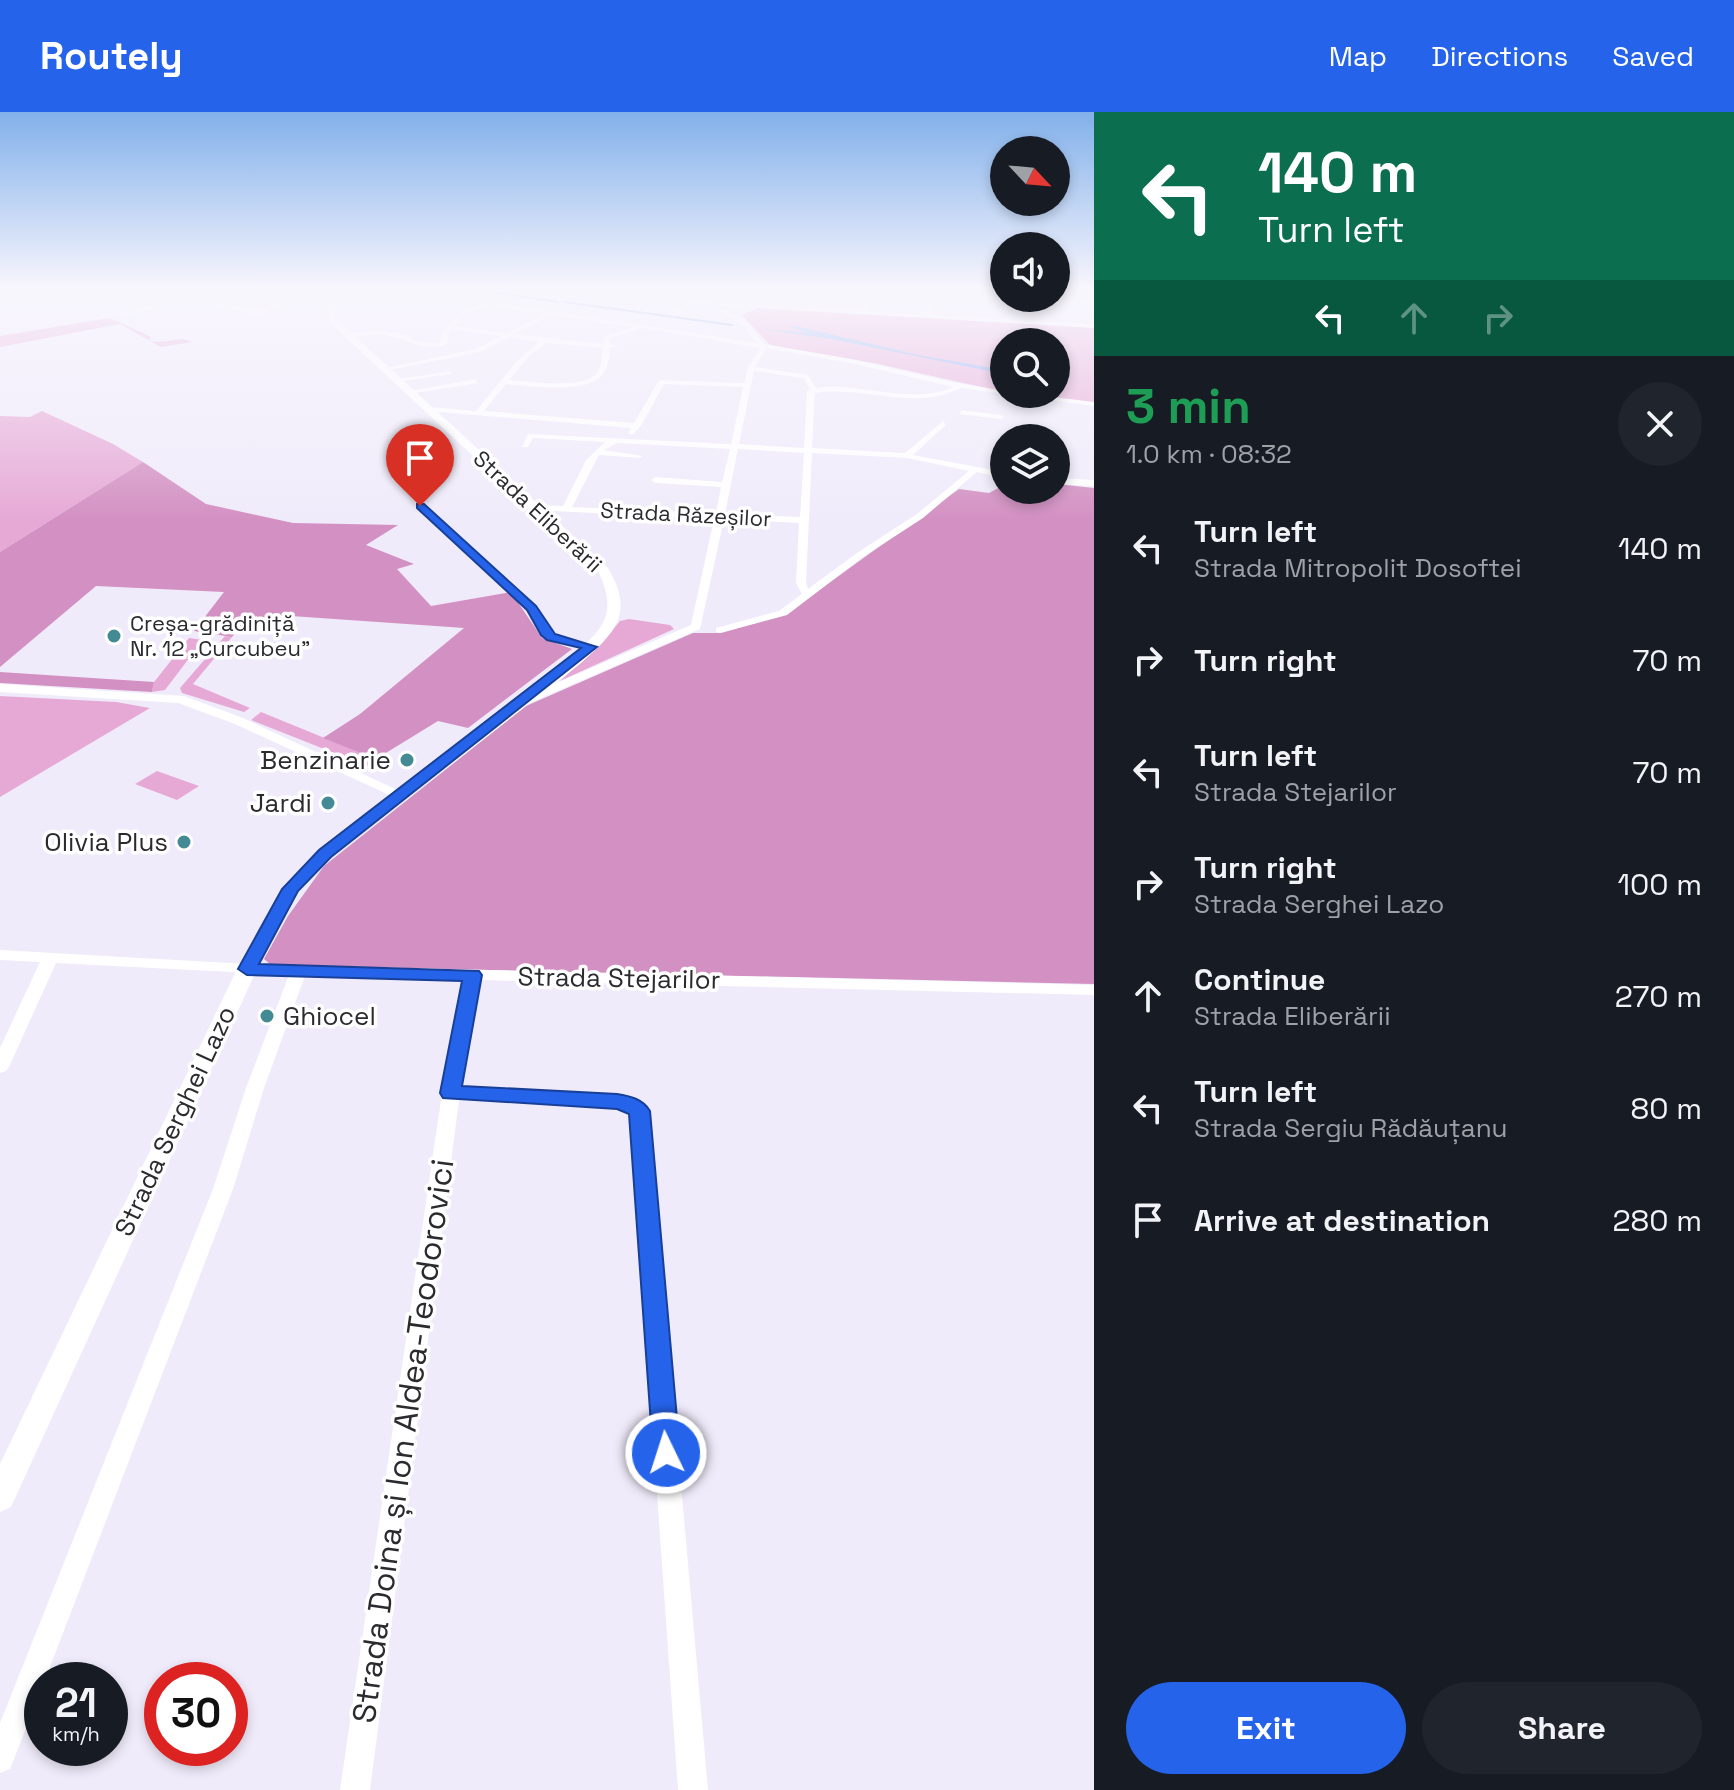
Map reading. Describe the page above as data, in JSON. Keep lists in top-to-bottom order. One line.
{"streets":{"street":["Strada Eliberării","Strada Răzeșilor","Strada Stejarilor","Strada Serghei Lazo","Strada Doina și Ion Aldea-Teodorovici"]},"crossings":[["Strada Eliberării","Strada Răzeșilor"],["Strada Eliberării","Strada Serghei Lazo"],["Strada Stejarilor","Strada Serghei Lazo"],["Strada Stejarilor","Strada Doina și Ion Aldea-Teodorovici"]],"places":["Creșa-grădiniță Nr. 12 „Curcubeu”","Benzinarie","Jardi","Olivia Plus","Ghiocel"],"north":"bottom right","page":{"header":"Routely","nav":["Map","Directions","Saved"],"turn":["140 m","Turn left"],"heading":["3 min","1.0 km · 08:32"],"list":[{"name":"Turn left","note":"Strada Mitropolit Dosoftei","value":"140 m"},{"name":"Turn right","value":"70 m"},{"name":"Turn left","note":"Strada Stejarilor","value":"70 m"},{"name":"Turn right","note":"Strada Serghei Lazo","value":"100 m"},{"name":"Continue","note":"Strada Eliberării","value":"270 m"},{"name":"Turn left","note":"Strada Sergiu Rădăuțanu","value":"80 m"},{"name":"Arrive at destination","value":"280 m"}],"speed":"21 km/h","limit":"30","buttons":["Exit","Share"]}}
